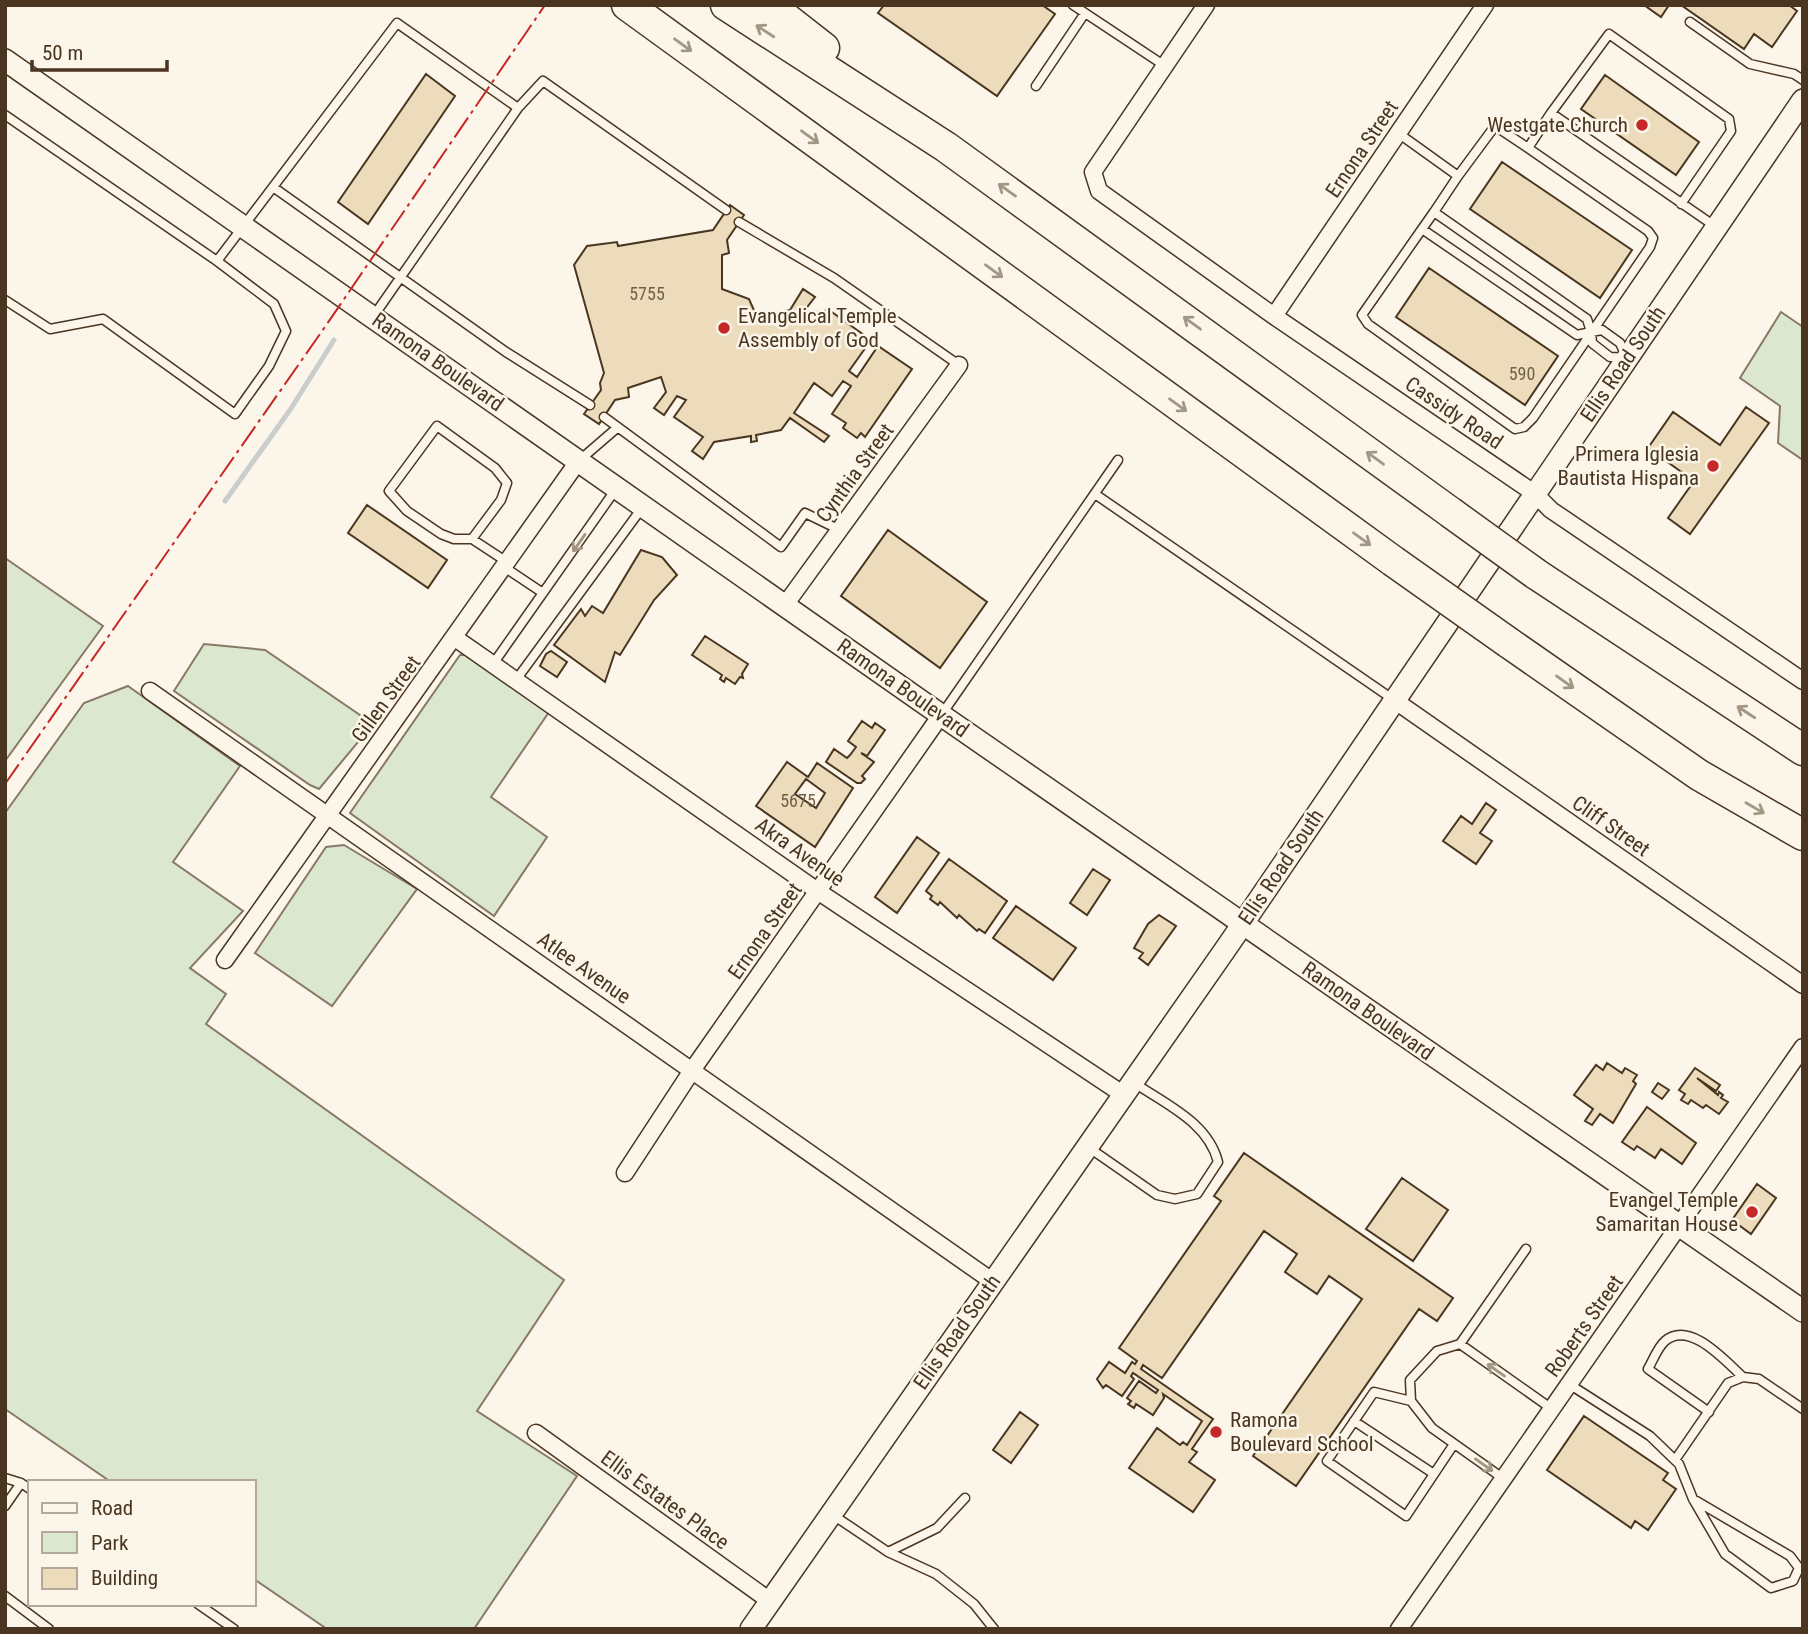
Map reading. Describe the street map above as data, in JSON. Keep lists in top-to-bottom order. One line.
{"streets":{"street":["Ernona Street","Ramona Boulevard","Ellis Road South","Cassidy Road","Cynthia Street","Gillen Street","Cliff Street","Akra Avenue","Atlee Avenue","Roberts Street","Ellis Estates Place"]},"crossings":[["Ernona Street","Ramona Boulevard"],["Ernona Street","Cassidy Road"],["Ernona Street","Akra Avenue"],["Ernona Street","Atlee Avenue"],["Ramona Boulevard","Ellis Road South"],["Ramona Boulevard","Cynthia Street"],["Ramona Boulevard","Gillen Street"],["Ramona Boulevard","Roberts Street"],["Ellis Road South","Cassidy Road"],["Ellis Road South","Cliff Street"],["Ellis Road South","Akra Avenue"],["Ellis Road South","Atlee Avenue"],["Ellis Road South","Ellis Estates Place"],["Gillen Street","Akra Avenue"],["Gillen Street","Atlee Avenue"]],"places":["Westgate Church","Evangelical Temple Assembly of God","Primera Iglesia Bautista Hispana","Evangel Temple Samaritan House","Ramona Boulevard School"],"house_numbers":["5755","590","5675"],"legend":["Road","Park","Building"],"scale_bar":"50 m"}
